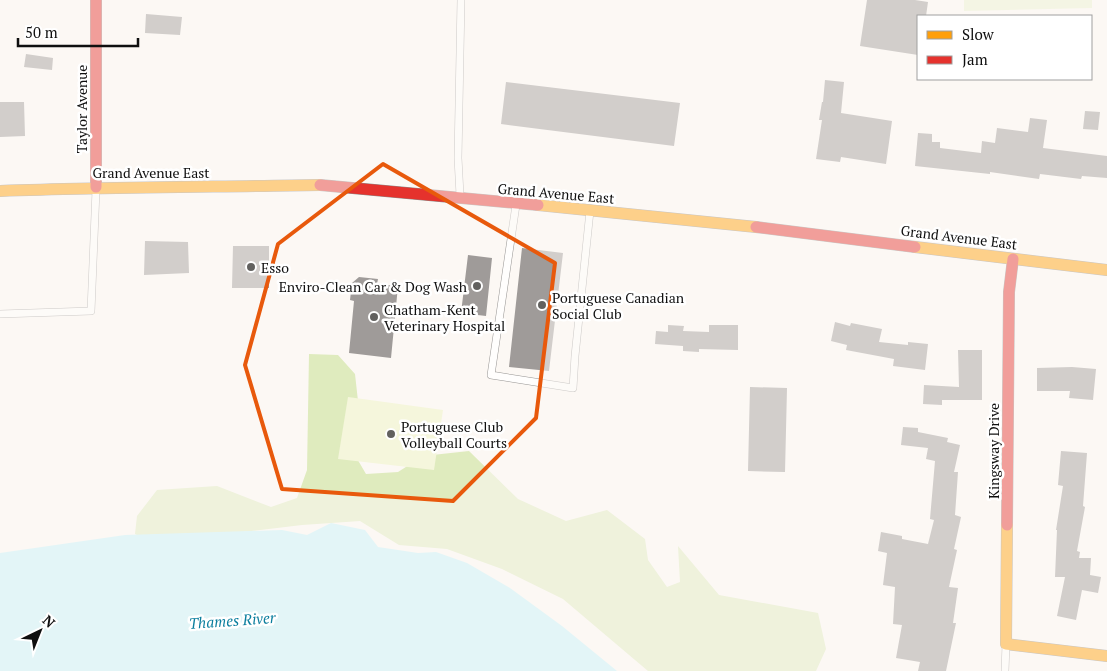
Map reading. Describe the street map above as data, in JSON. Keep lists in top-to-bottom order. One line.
{"streets":{"main road":["Taylor Avenue","Grand Avenue East","Kingsway Drive"]},"crossings":[["Taylor Avenue","Grand Avenue East"],["Grand Avenue East","Kingsway Drive"]],"water":["Thames River"],"places":["Esso","Enviro-Clean Car & Dog Wash","Portuguese Canadian Social Club","Chatham-Kent Veterinary Hospital","Portuguese Club Volleyball Courts"],"legend":["Slow","Jam"],"scale_bar":"50 m","north":"top right"}
